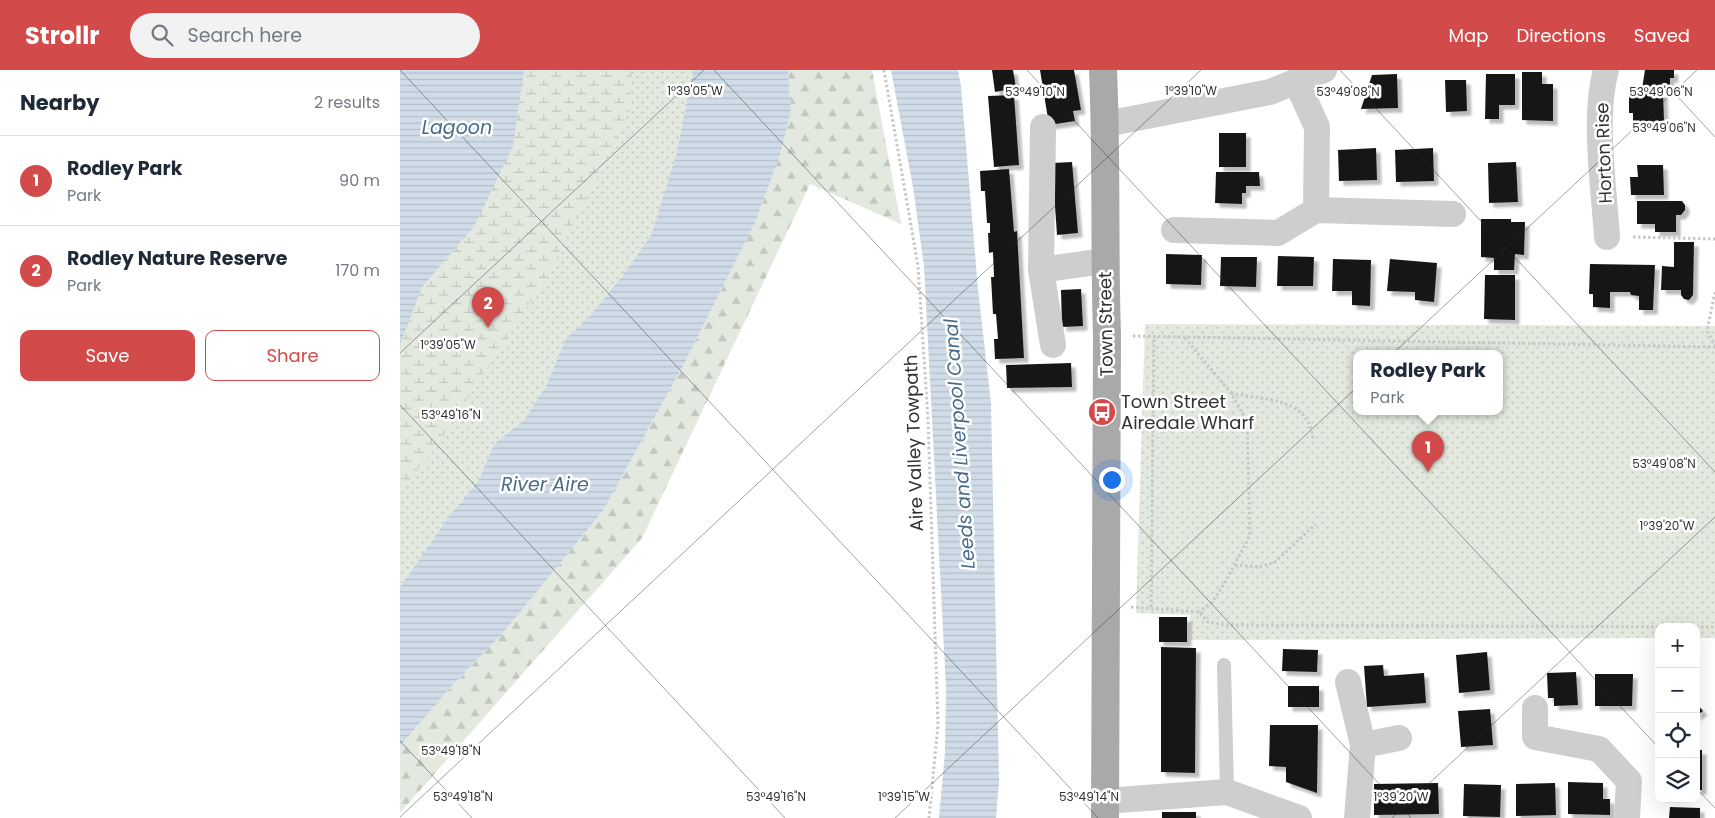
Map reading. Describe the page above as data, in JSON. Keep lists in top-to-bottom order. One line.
{"streets":{"main road":["Town Street"],"street":["Horton Rise"],"path":["Aire Valley Towpath"]},"water":["Lagoon","Leeds and Liverpool Canal","River Aire"],"places":{"bus stop":["Town Street Airedale Wharf"]},"page":{"header":"Strollr","search":"Search here","nav":["Map","Directions","Saved"],"heading":["Nearby","2 results"],"list":[{"mark":"1","name":"Rodley Park","note":"Park","value":"90 m"},{"mark":"2","name":"Rodley Nature Reserve","note":"Park","value":"170 m"}],"pins":["2","1"],"buttons":["Save","Share"],"popup":["Rodley Park","Park"],"map_buttons":["+","−"]},"coordinates":["1°39'05\"W","1°39'10\"W","53°49'10\"N","53°49'08\"N","53°49'06\"N","53°49'16\"N","1°39'20\"W","53°49'18\"N","53°49'14\"N","1°39'15\"W"]}
